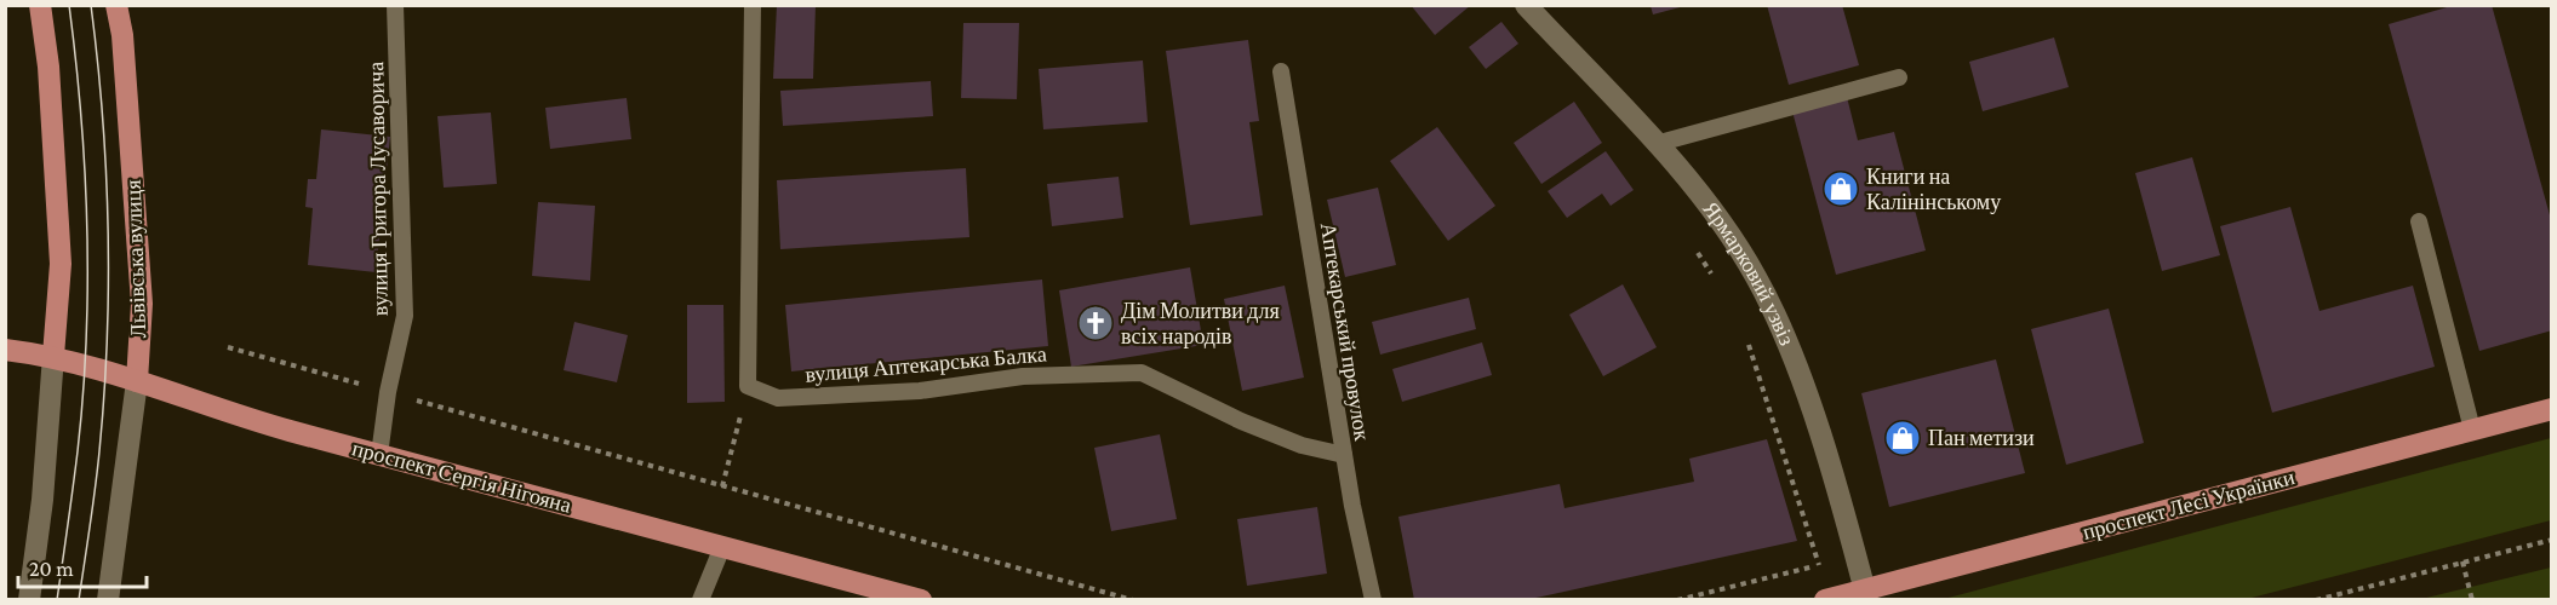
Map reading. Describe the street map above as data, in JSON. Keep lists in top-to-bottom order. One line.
{"streets":{"main road":["Львівська вулиця","проспект Сергія Нігояна","проспект Лесі Українки"],"street":["Ярмарковий узвіз"],"lane":["вулиця Григора Лусаворича","Аптекарський провулок","вулиця Аптекарська Балка"]},"crossings":[["вулиця Григора Лусаворича","проспект Сергія Нігояна"],["Львівська вулиця","проспект Сергія Нігояна"],["Ярмарковий узвіз","проспект Лесі Українки"],["Аптекарський провулок","вулиця Аптекарська Балка"]],"places":{"shop":["Книги на Калінінському","Пан метизи"],"church":["Дім Молитви для всіх народів"]},"scale_bar":"20 m"}
